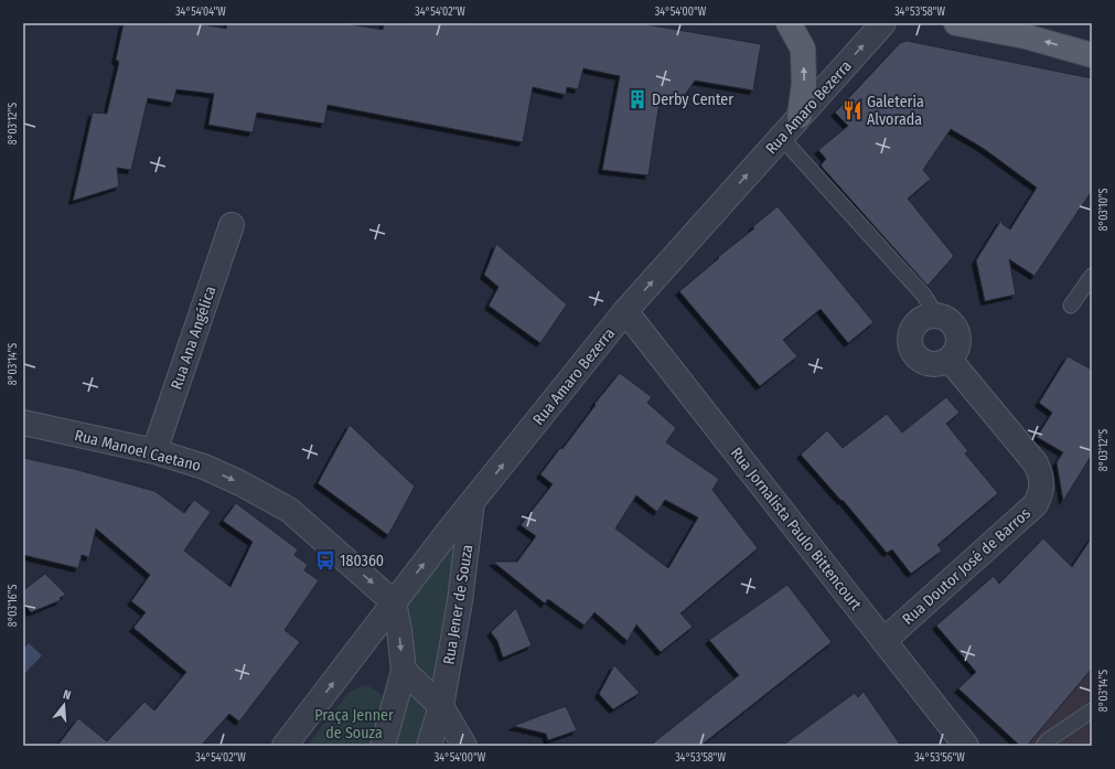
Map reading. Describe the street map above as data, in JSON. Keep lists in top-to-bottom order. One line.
{"streets":{"street":["Rua Amaro Bezerra","Rua Ana Angélica","Rua Manoel Caetano","Rua Jornalista Paulo Bittencourt","Rua Doutor José de Barros","Rua Jener de Souza"]},"crossings":[["Rua Amaro Bezerra","Rua Manoel Caetano"],["Rua Amaro Bezerra","Rua Jornalista Paulo Bittencourt"],["Rua Amaro Bezerra","Rua Jener de Souza"],["Rua Ana Angélica","Rua Manoel Caetano"],["Rua Jornalista Paulo Bittencourt","Rua Doutor José de Barros"]],"one_way":["Rua Amaro Bezerra","Rua Manoel Caetano"],"parks":["Praça Jenner de Souza"],"places":{"building":["Derby Center"],"restaurant":["Galeteria Alvorada"],"bus stop":["180360"]},"north":"top","coordinates":["34°54'04\"W","34°54'02\"W","34°54'00\"W","34°53'58\"W","8°03'12\"S","8°03'10\"S","8°03'14\"S","8°03'16\"S","34°53'56\"W"]}
